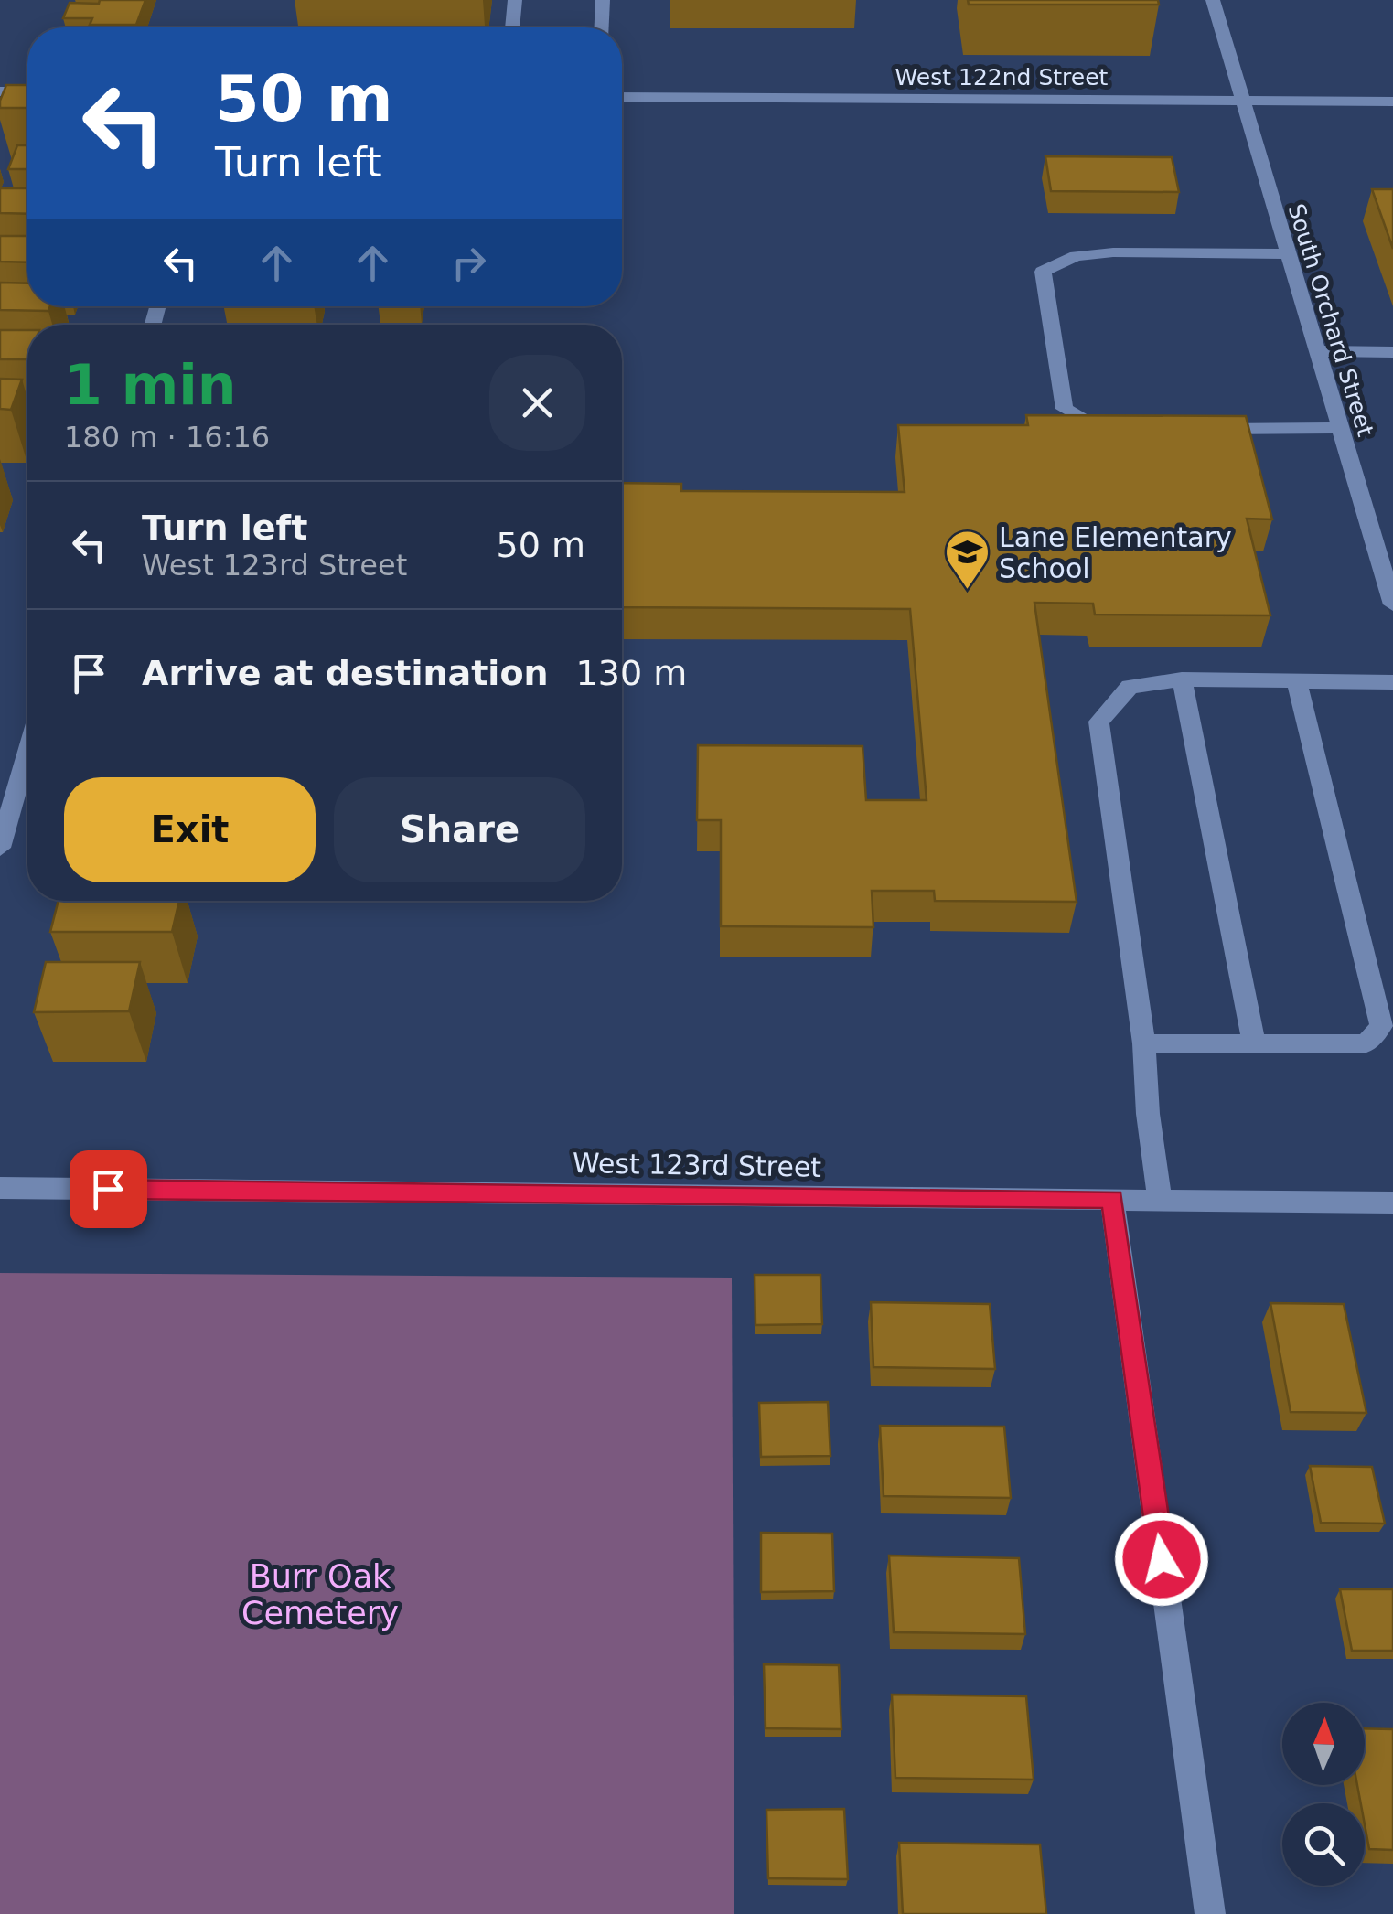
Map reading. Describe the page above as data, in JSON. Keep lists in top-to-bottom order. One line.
{"streets":{"street":["West 122nd Street","South Orchard Street","West 123rd Street"]},"crossings":[["West 122nd Street","South Orchard Street"]],"parks":["Burr Oak Cemetery"],"places":{"school or university":["Lane Elementary School"]},"north":"top","page":{"turn":["50 m","Turn left"],"heading":["1 min","180 m · 16:16"],"list":[{"name":"Turn left","note":"West 123rd Street","value":"50 m"},{"name":"Arrive at destination","value":"130 m"}],"buttons":["Exit","Share"]}}
